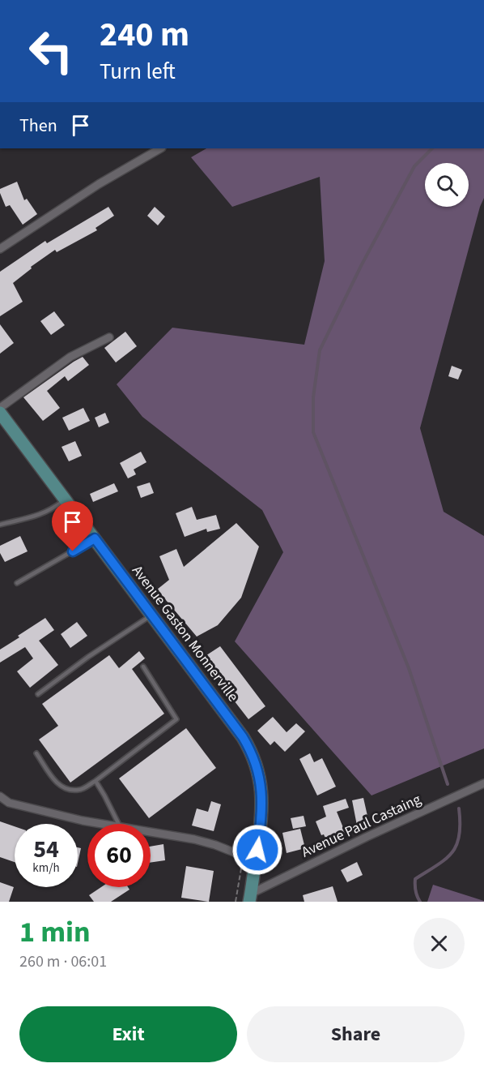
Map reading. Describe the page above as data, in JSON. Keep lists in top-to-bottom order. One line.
{"streets":{"main road":["Avenue Gaston Monnerville"],"street":["Avenue Paul Castaing"]},"crossings":[["Avenue Gaston Monnerville","Avenue Paul Castaing"]],"page":{"turn":["240 m","Turn left"],"then":"Then","speed":"54 km/h","limit":"60","heading":["1 min","260 m · 06:01"],"buttons":["Exit","Share"]}}
